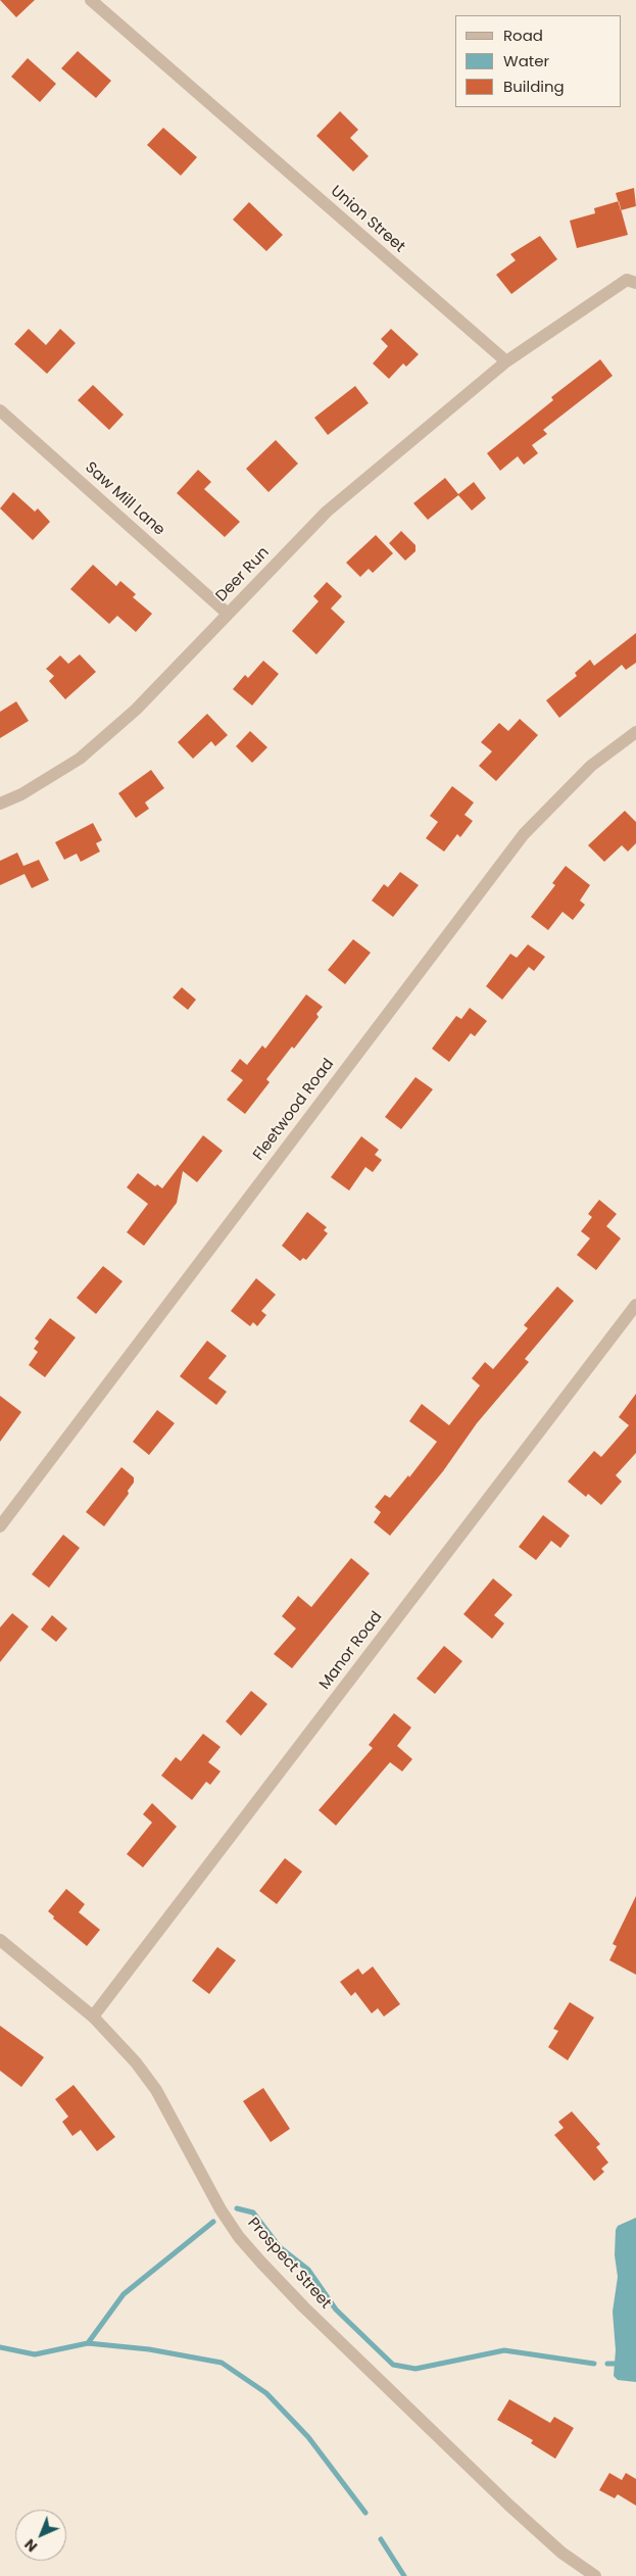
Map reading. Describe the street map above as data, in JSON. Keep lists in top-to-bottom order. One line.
{"streets":{"street":["Union Street","Saw Mill Lane","Deer Run","Fleetwood Road","Manor Road","Prospect Street"]},"crossings":[["Union Street","Deer Run"],["Saw Mill Lane","Deer Run"],["Manor Road","Prospect Street"]],"legend":["Road","Water","Building"],"north":"bottom left"}
